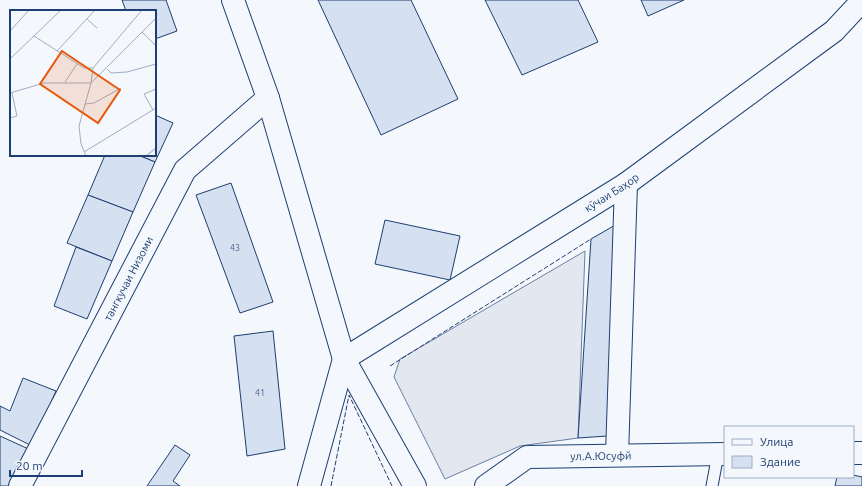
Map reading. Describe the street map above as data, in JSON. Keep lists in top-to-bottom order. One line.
{"streets":{"street":["кӯчаи Баҳор","тангкучаи Низоми","ул.А.Юсуфй"]},"house_numbers":["43","41"],"legend":["Улица","Здание"],"scale_bar":"20 m"}
